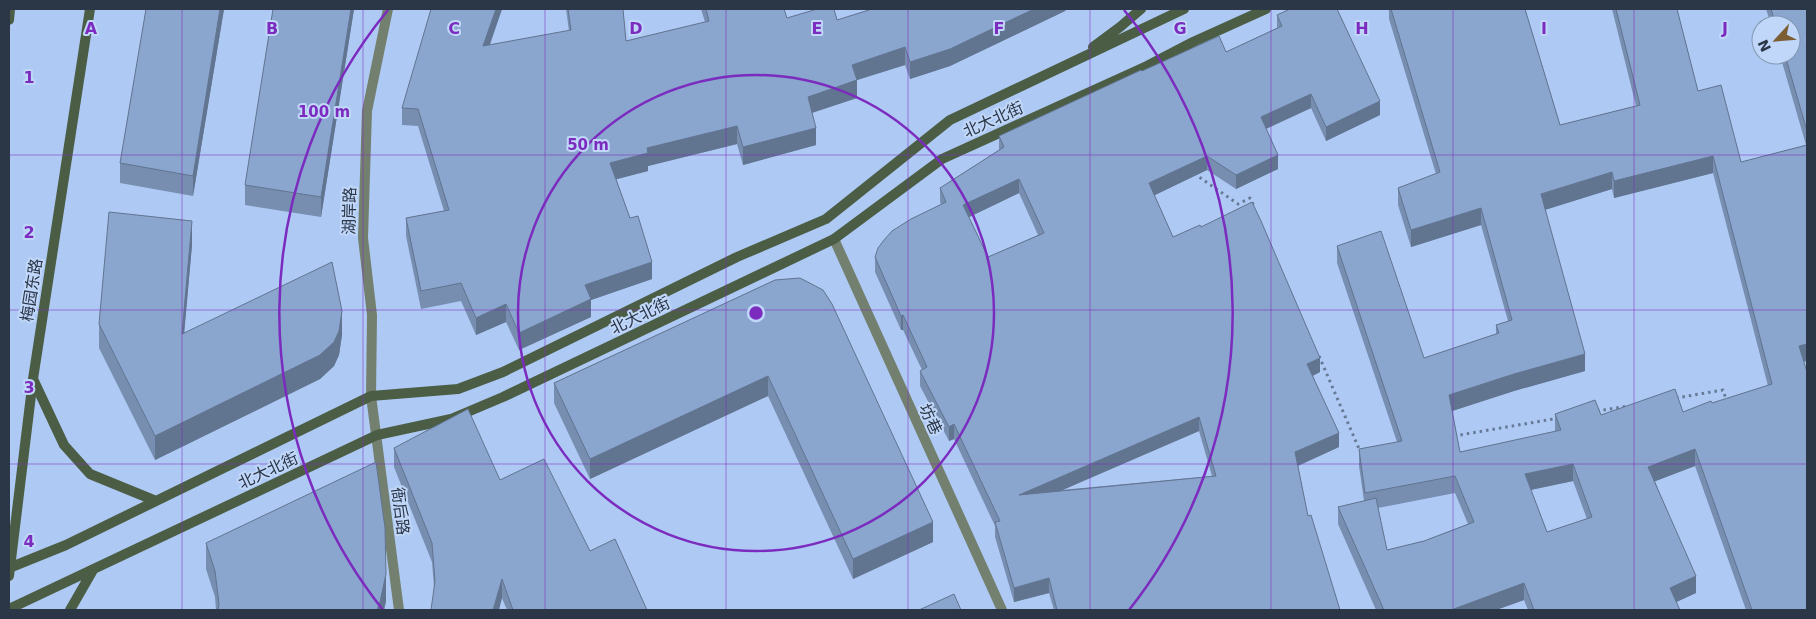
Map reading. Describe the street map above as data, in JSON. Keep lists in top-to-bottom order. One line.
{"streets":{"main road":["北大北街","梅园东路"],"street":["湖岸路","坊巷","衙后路"]},"crossings":[["北大北街","湖岸路"],["北大北街","梅园东路"],["北大北街","坊巷"],["北大北街","衙后路"],["湖岸路","衙后路"]],"north":"bottom left","grid":{"columns":["A","B","C","D","E","F","G","H","I","J"],"rows":["1","2","3","4"]},"rings":["100 m","50 m"]}
